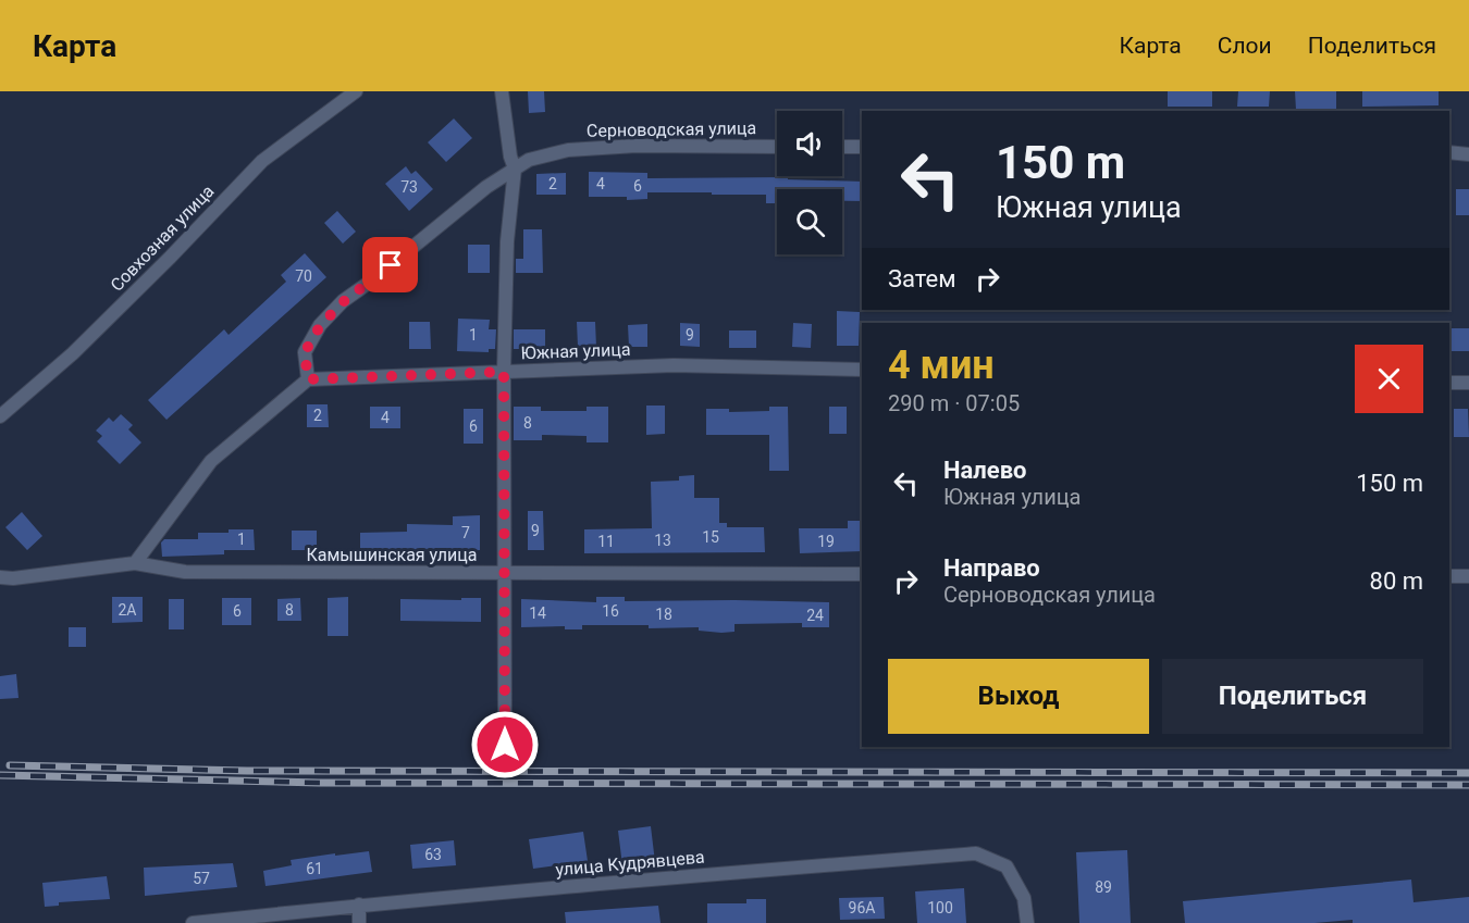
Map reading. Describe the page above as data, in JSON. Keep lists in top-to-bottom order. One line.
{"streets":{"street":["Серноводская улица","Совхозная улица","Южная улица","Камышинская улица","улица Кудрявцева"]},"crossings":[["Серноводская улица","Южная улица"]],"house_numbers":["2","4","6","73","70","1","9","2","4","8","6","9","7","15","1","13","11","19","2А","8","6","16","14","18","24","63","61","57","89","96А","100"],"page":{"header":"Карта","nav":["Карта","Слои","Поделиться"],"turn":["150 m","Южная улица"],"then":"Затем","heading":["4 мин","290 m · 07:05"],"list":[{"name":"Налево","note":"Южная улица","value":"150 m"},{"name":"Направо","note":"Серноводская улица","value":"80 m"}],"buttons":["Выход","Поделиться"]}}
